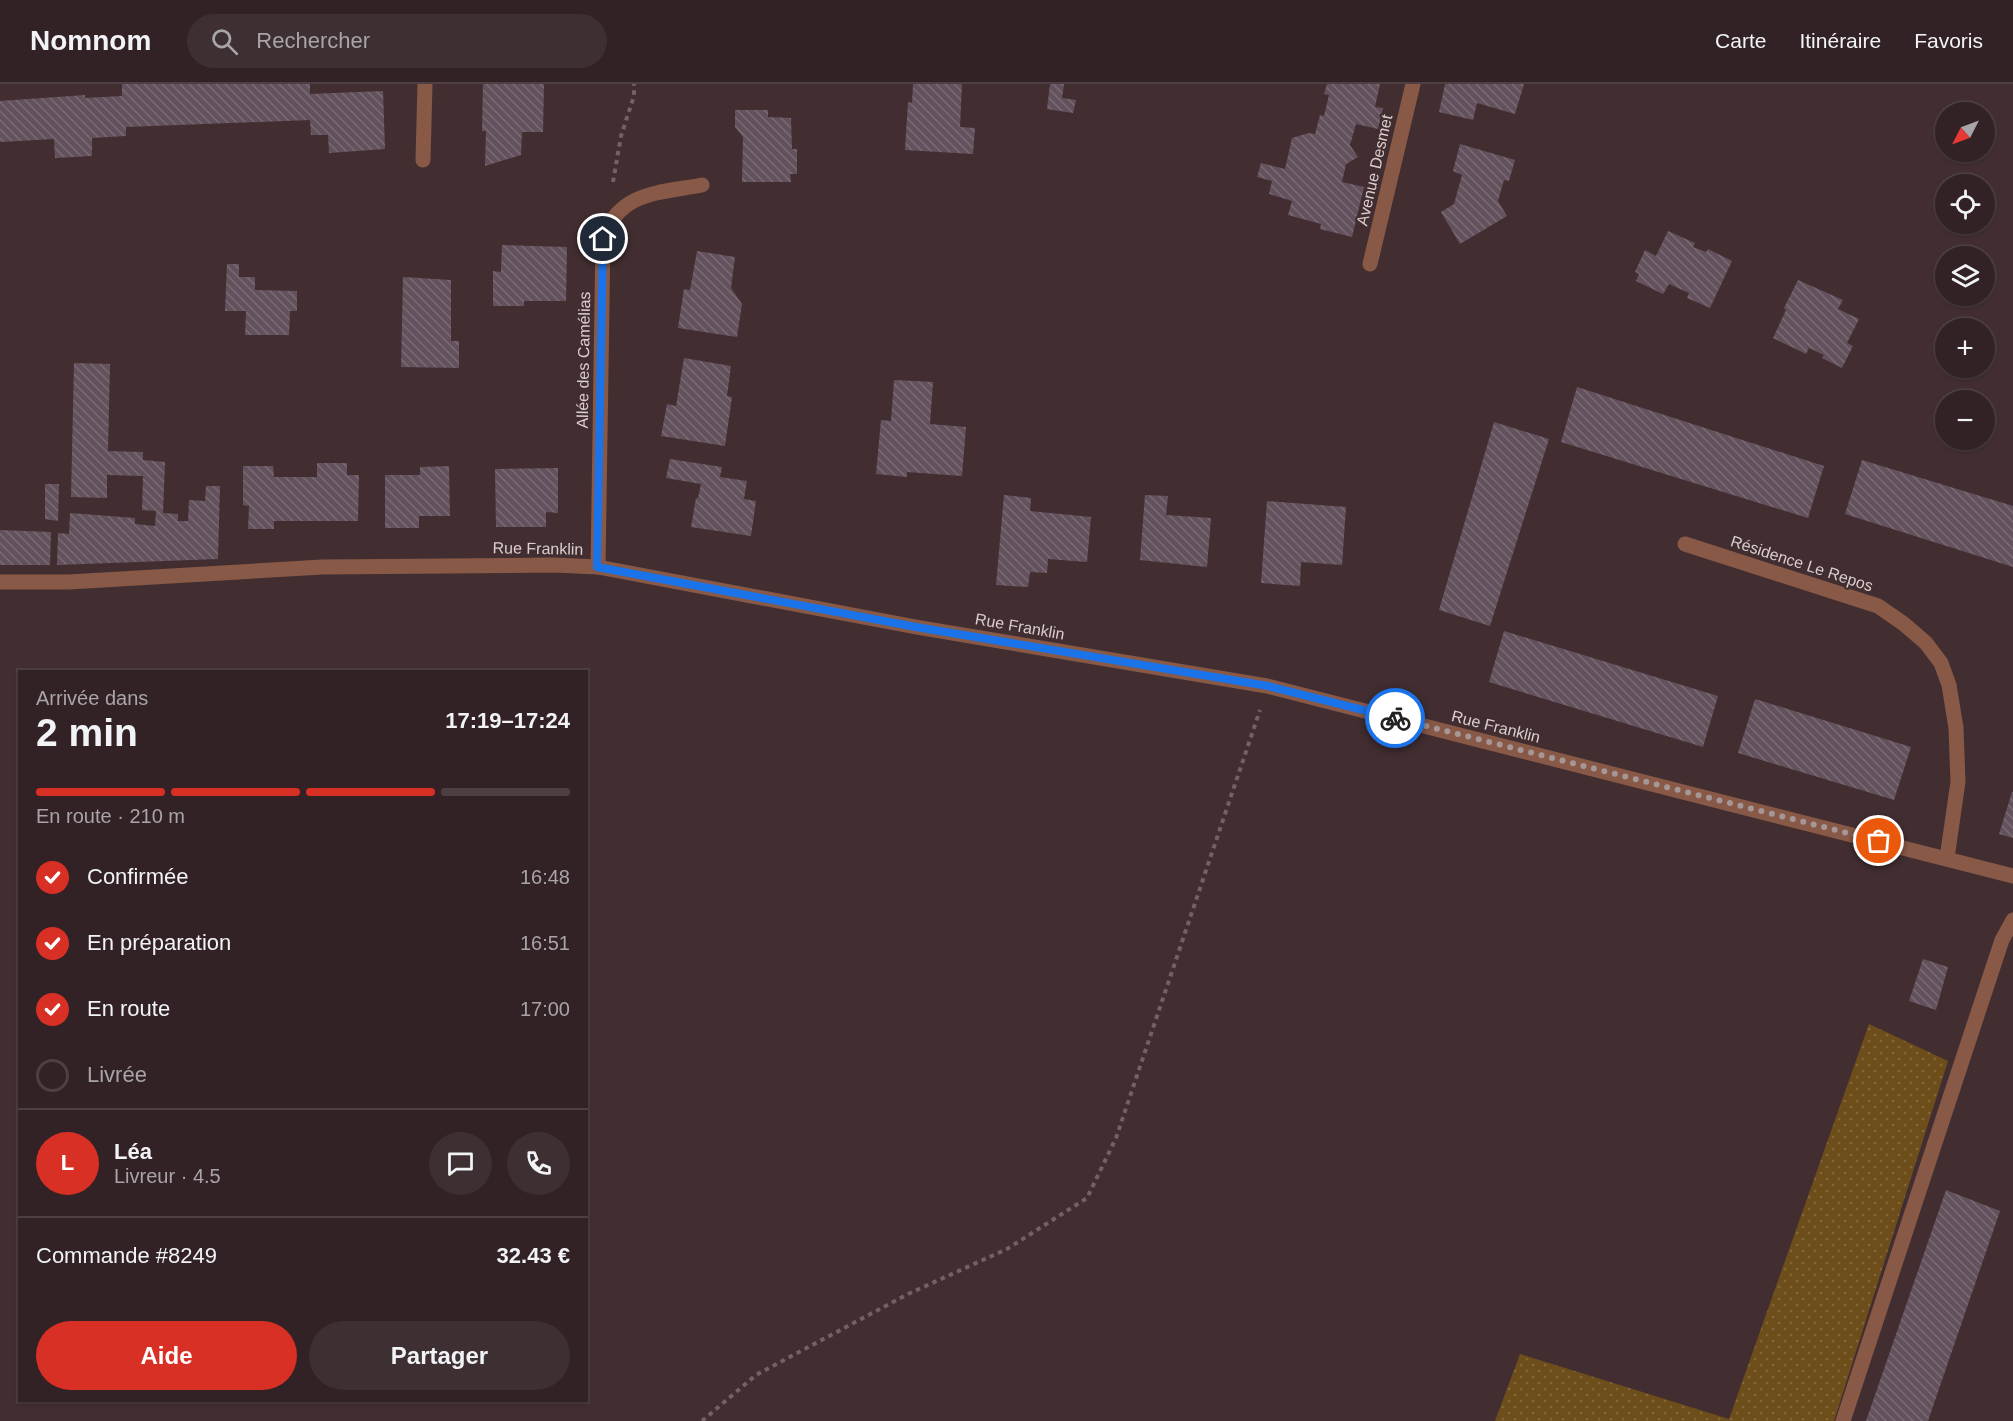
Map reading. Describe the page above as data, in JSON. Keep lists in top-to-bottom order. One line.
{"streets":{"street":["Avenue Desmet","Allée des Camélias","Rue Franklin","Résidence Le Repos"]},"crossings":[["Allée des Camélias","Rue Franklin"],["Rue Franklin","Résidence Le Repos"]],"north":"bottom left","page":{"header":"Nomnom","search":"Rechercher","nav":["Carte","Itinéraire","Favoris"],"map_buttons":["+","−"],"heading":["2 min","Arrivée dans","17:19–17:24"],"panel":["Léa","Livreur · 4.5","Commande #8249","32.43 €"],"bar":"En route · 210 m","list":[["Confirmée","16:48"],["En préparation","16:51"],["En route","17:00"],"Livrée"],"round":"L","buttons":["Aide","Partager"]}}
